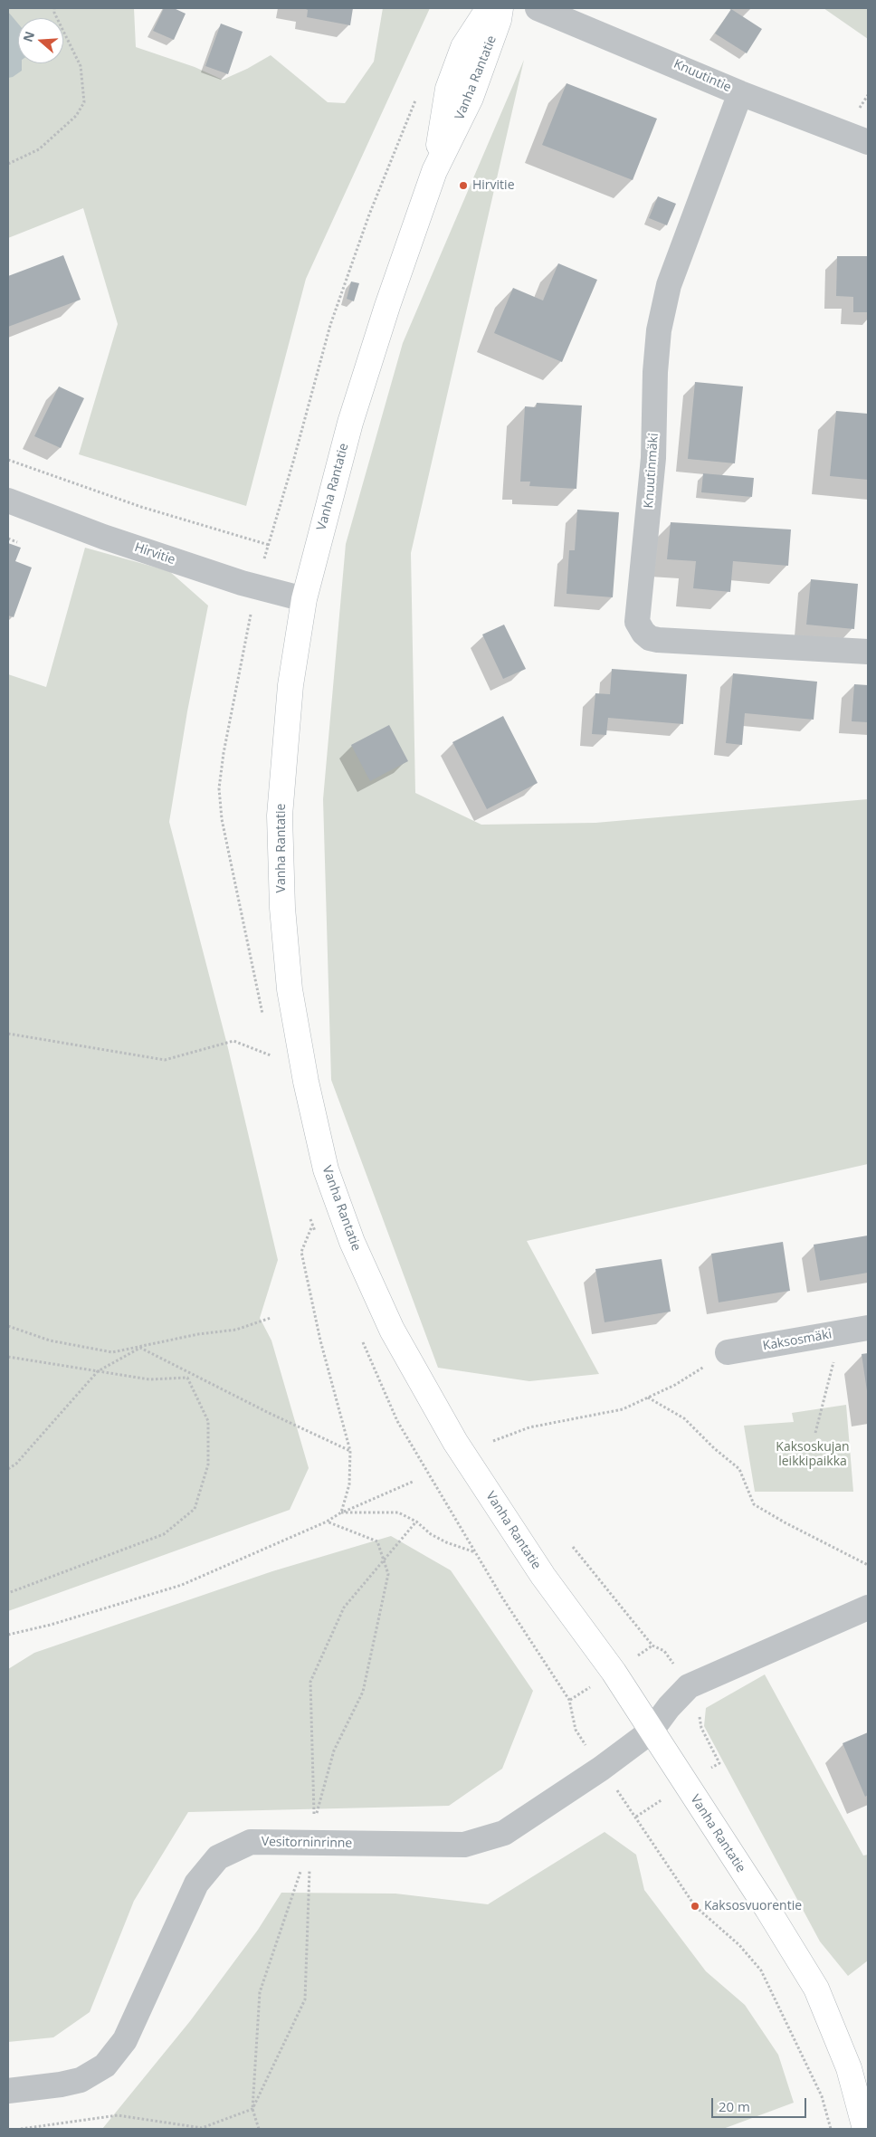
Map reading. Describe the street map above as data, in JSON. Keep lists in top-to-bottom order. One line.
{"streets":{"main road":["Vanha Rantatie"],"street":["Knuutintie","Knuutinmäki","Hirvitie","Kaksosmäki","Vesitorninrinne"]},"crossings":[["Knuutintie","Knuutinmäki"],["Vanha Rantatie","Hirvitie"],["Vanha Rantatie","Vesitorninrinne"]],"parks":["Kaksoskujan leikkipaikka"],"places":["Hirvitie","Kaksosvuorentie"],"scale_bar":"20 m","north":"left"}
